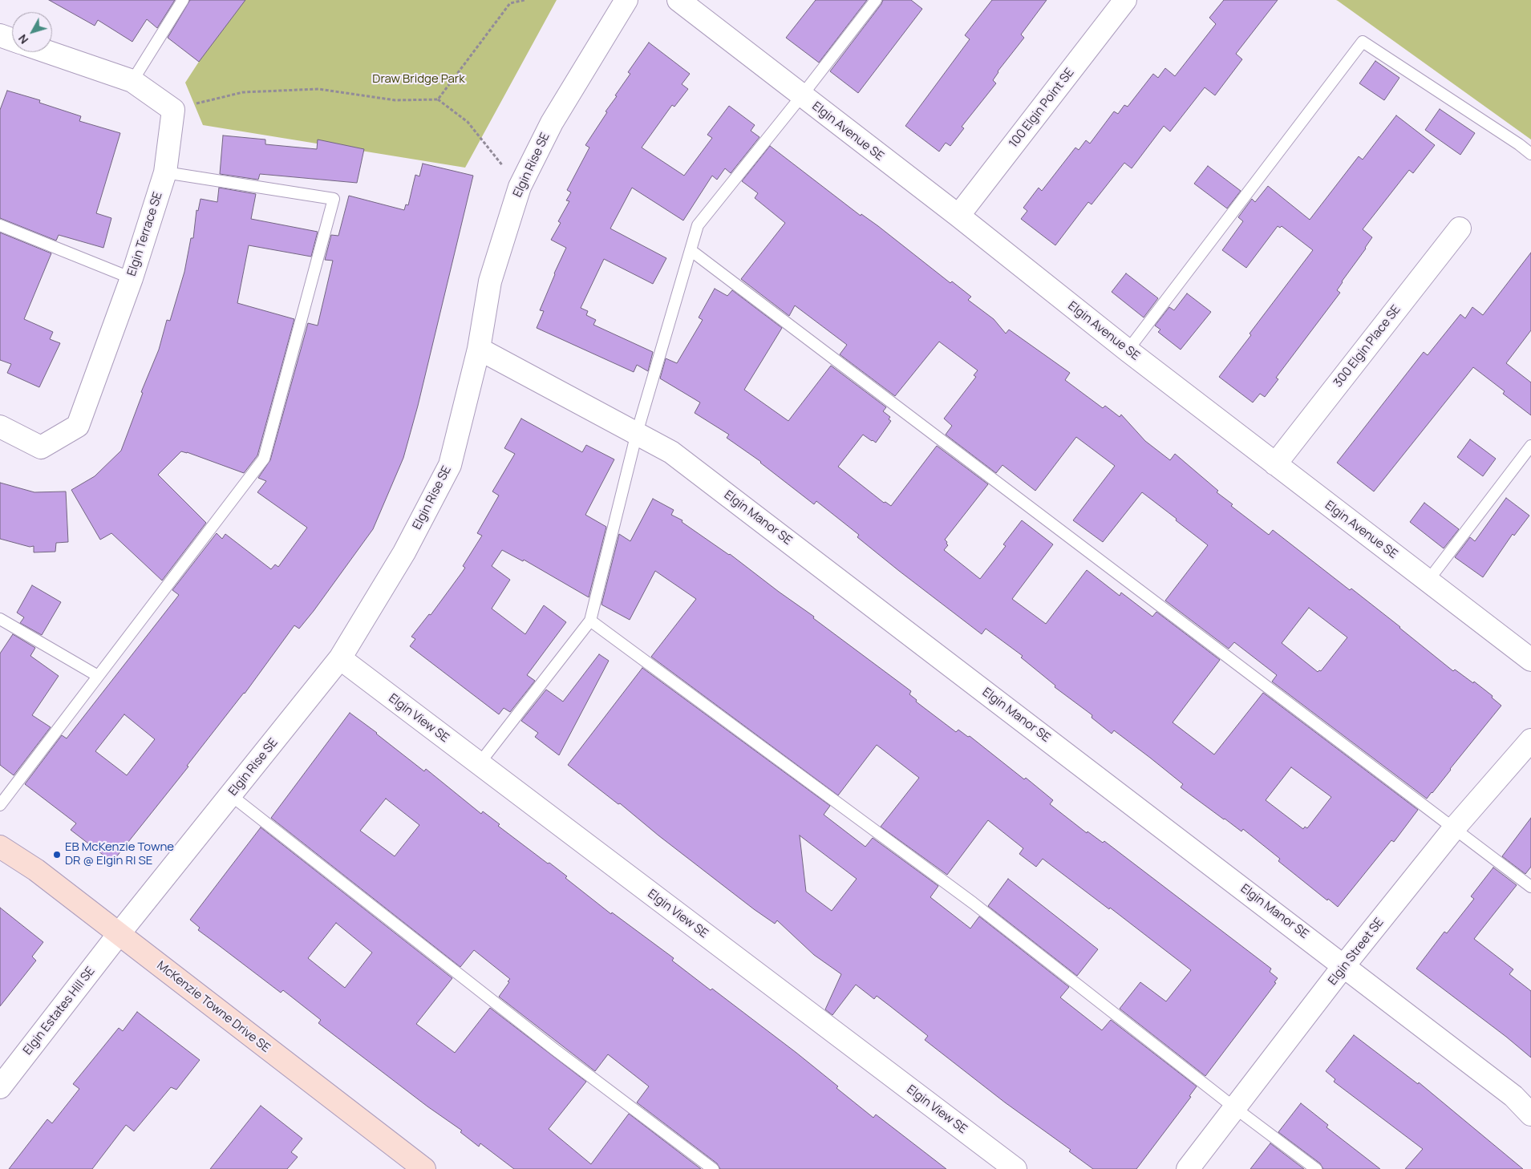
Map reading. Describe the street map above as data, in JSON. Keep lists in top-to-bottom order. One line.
{"streets":{"street":["100 Elgin Point SE","Elgin Avenue SE","Elgin Rise SE","Elgin Terrace SE","300 Elgin Place SE","Elgin Manor SE","Elgin View SE","Elgin Street SE","McKenzie Towne Drive SE","Elgin Estates Hill SE"]},"crossings":[["100 Elgin Point SE","Elgin Avenue SE"],["Elgin Avenue SE","300 Elgin Place SE"],["Elgin Rise SE","Elgin Manor SE"],["Elgin Rise SE","Elgin View SE"],["Elgin Rise SE","McKenzie Towne Drive SE"],["Elgin Rise SE","Elgin Estates Hill SE"],["Elgin Manor SE","Elgin Street SE"],["McKenzie Towne Drive SE","Elgin Estates Hill SE"]],"parks":["Draw Bridge Park"],"places":["EB McKenzie Towne DR @ Elgin RI SE"],"north":"bottom left"}
